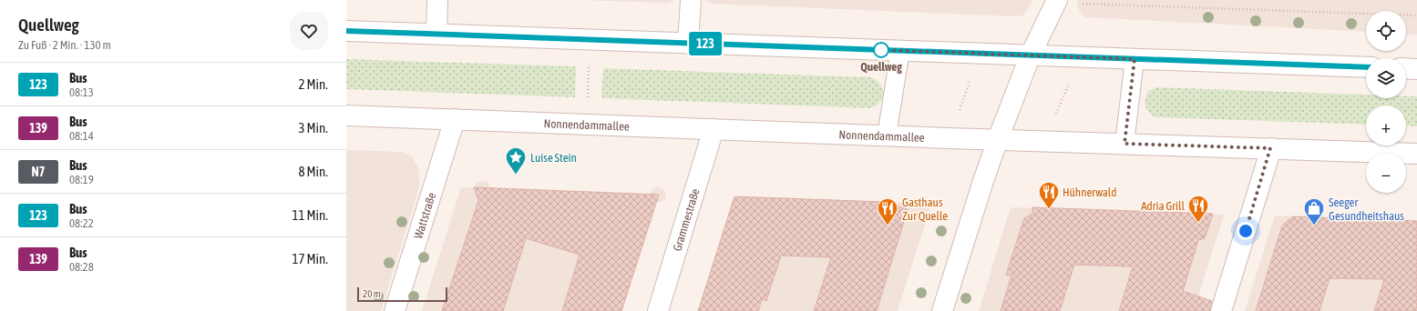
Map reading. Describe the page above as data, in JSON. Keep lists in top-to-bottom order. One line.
{"streets":{"main road":["Nonnendammallee","Wattstraße","Grammestraße"]},"crossings":[["Nonnendammallee","Wattstraße"],["Nonnendammallee","Grammestraße"]],"places":{"other":["Quellweg"],"place":["Luise Stein"],"restaurant":["Hühnerwald","Adria Grill","Gasthaus Zur Quelle"],"shop":["Seeger Gesundheitshaus"]},"lines":["bus line 123"],"scale_bar":"20 m","page":{"heading":["Quellweg","Zu Fuß · 2 Min. · 130 m"],"on_map":"123","map_buttons":["+","−"],"list":[{"mark":"123","name":"Bus","note":"08:13","value":"2 Min."},{"mark":"139","name":"Bus","note":"08:14","value":"3 Min."},{"mark":"N7","name":"Bus","note":"08:19","value":"8 Min."},{"mark":"123","name":"Bus","note":"08:22","value":"11 Min."},{"mark":"139","name":"Bus","note":"08:28","value":"17 Min."}],"scale":"20 m"}}
